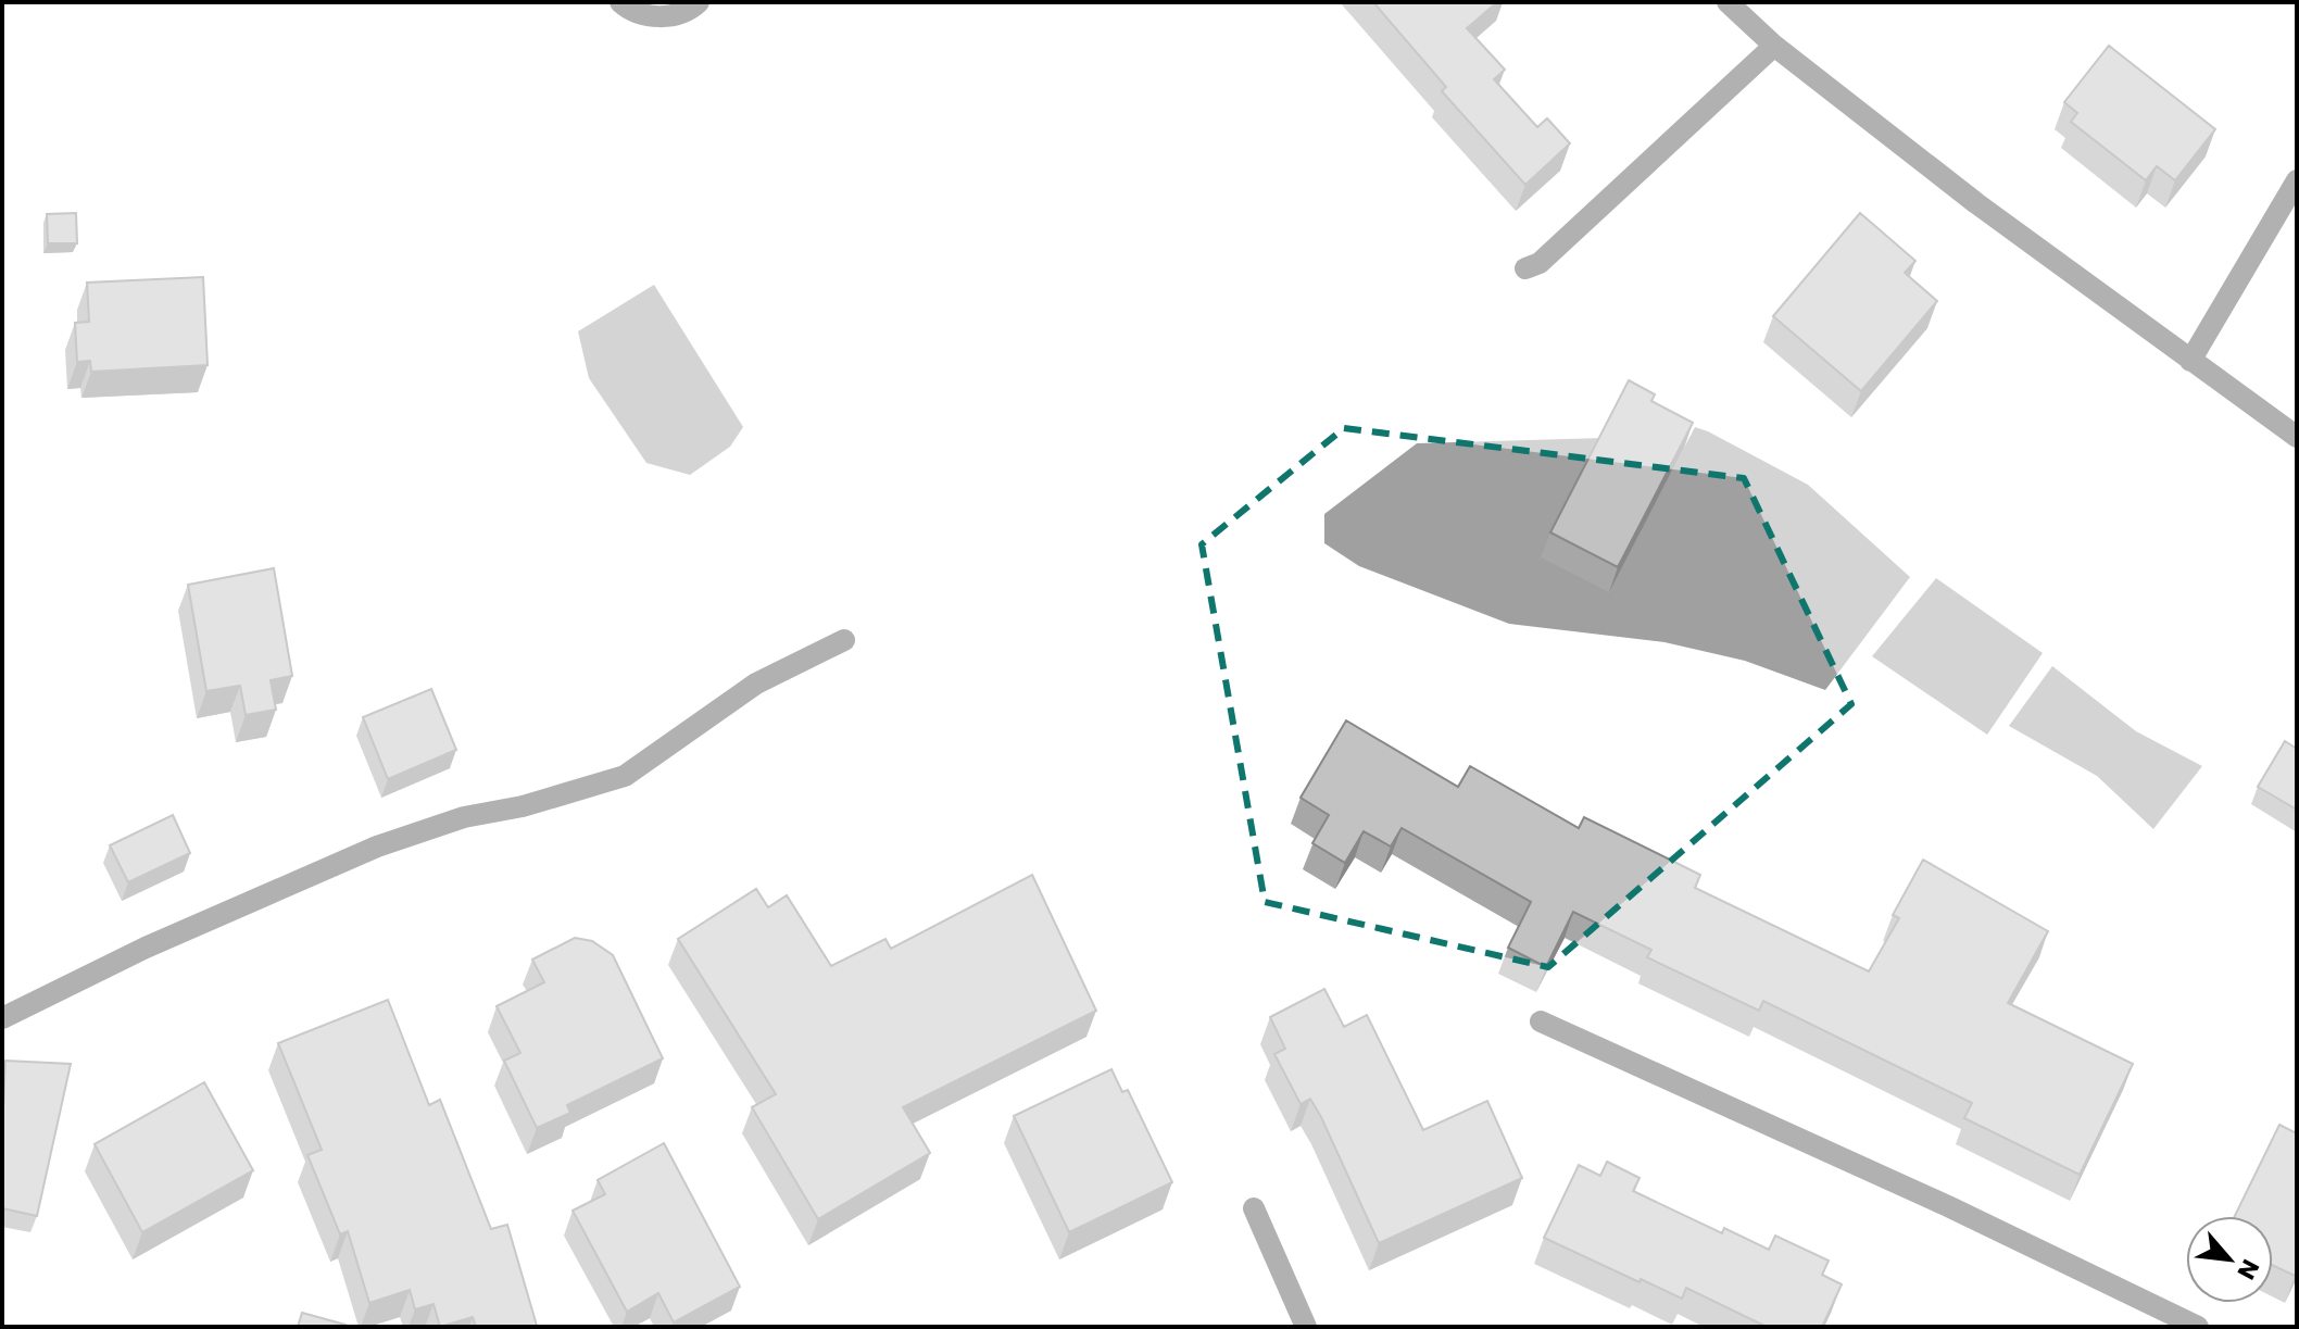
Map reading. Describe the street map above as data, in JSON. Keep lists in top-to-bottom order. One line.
{"north":"bottom right"}
